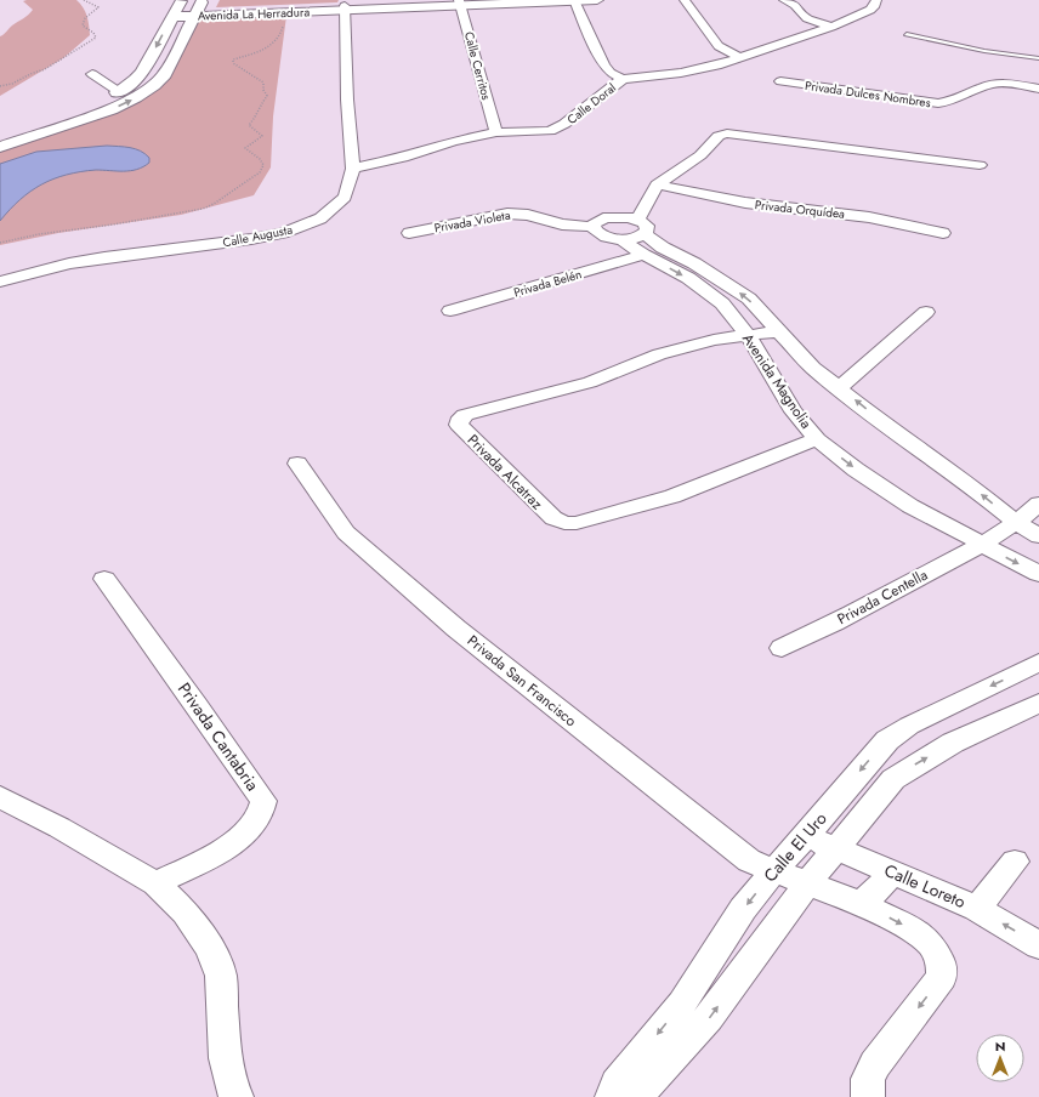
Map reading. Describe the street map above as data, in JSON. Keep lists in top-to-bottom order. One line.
{"streets":{"street":["Avenida La Herradura","Calle Cerritos","Privada Dulces Nombres","Calle Doral","Privada Orquídea","Privada Violeta","Calle Augusta","Privada Belén","Avenida Magnolia","Privada Alcatraz","Privada Centella","Privada San Francisco","Privada Cantabria","Calle El Uro","Calle Loreto"]},"crossings":[["Avenida La Herradura","Calle Cerritos"],["Avenida La Herradura","Calle Augusta"],["Calle Cerritos","Calle Doral"],["Calle Doral","Calle Augusta"],["Privada Violeta","Avenida Magnolia"],["Privada Belén","Avenida Magnolia"],["Avenida Magnolia","Privada Alcatraz"],["Avenida Magnolia","Privada Centella"],["Privada San Francisco","Calle El Uro"],["Calle El Uro","Calle Loreto"]],"north":"top"}
